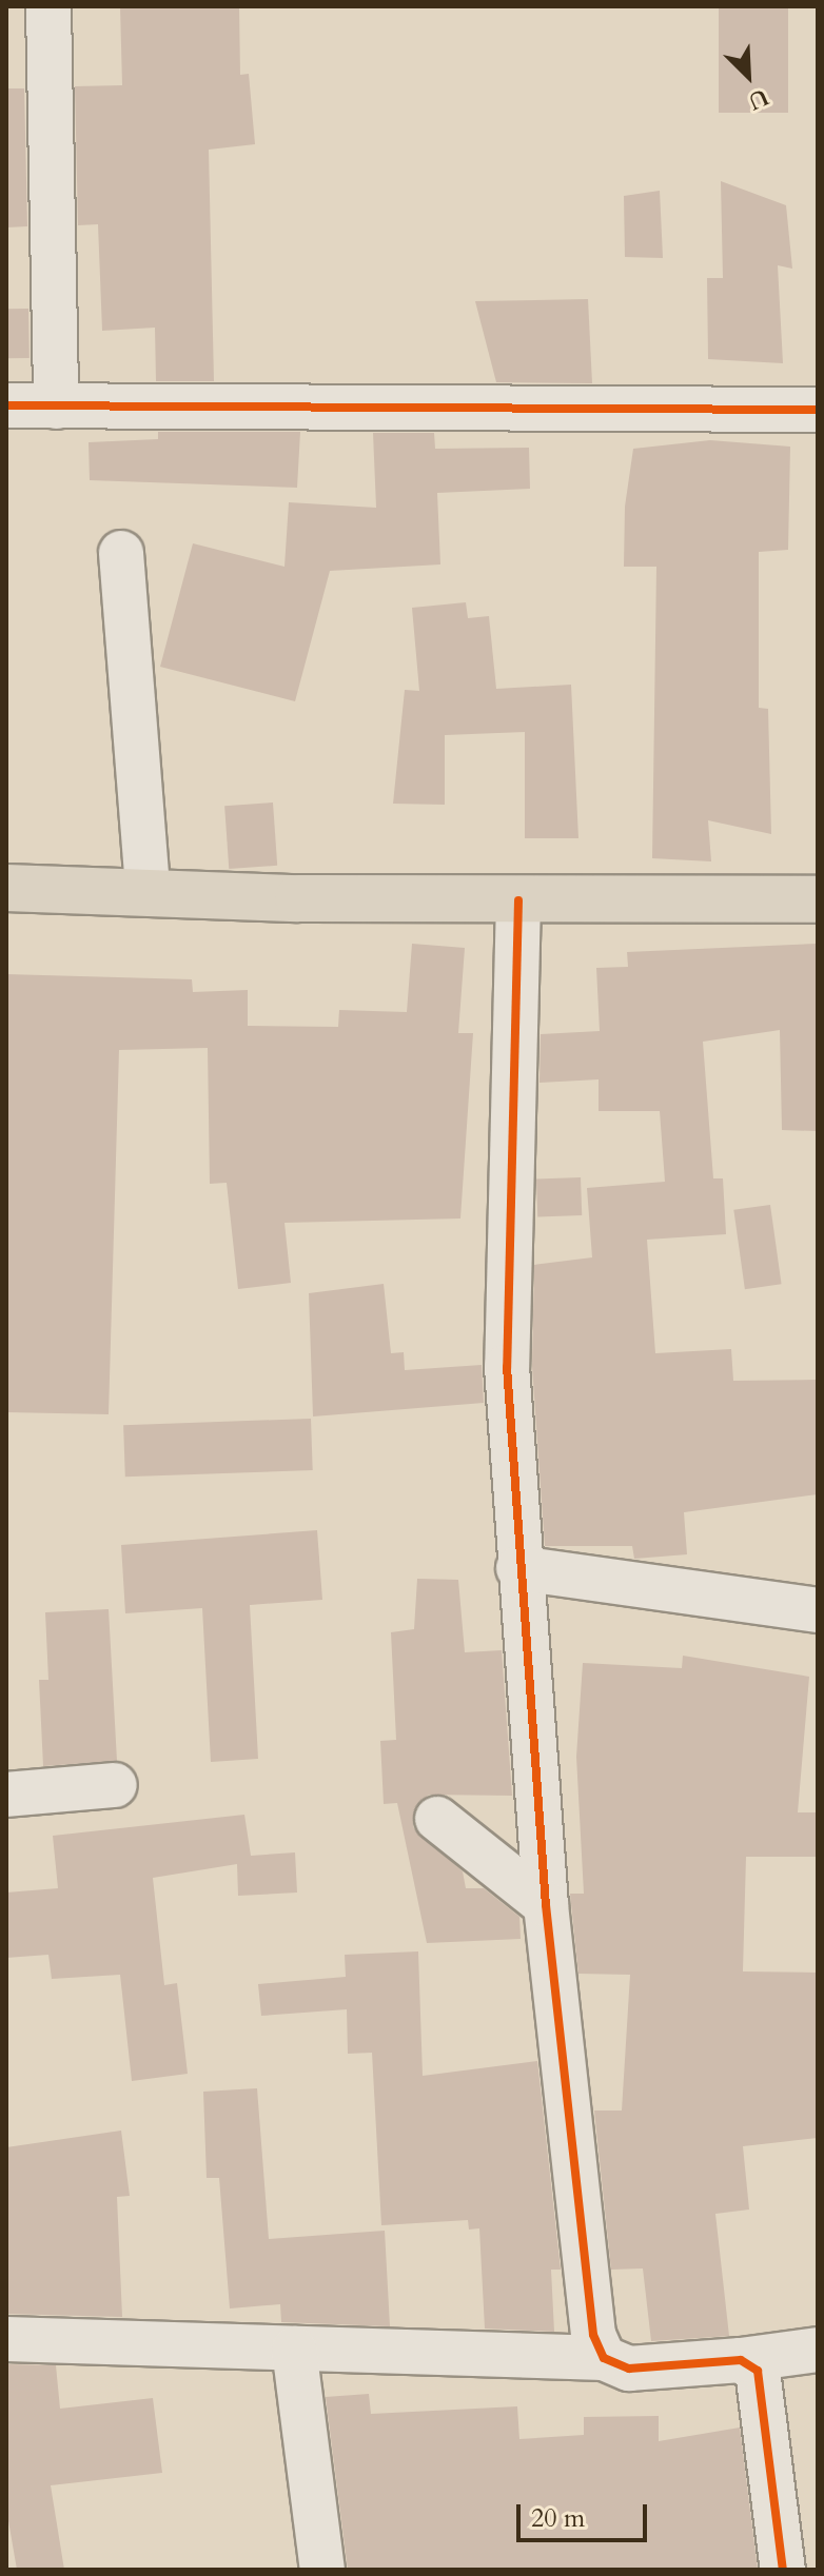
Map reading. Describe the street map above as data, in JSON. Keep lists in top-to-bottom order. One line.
{"scale_bar":"20 m","north":"bottom right"}
